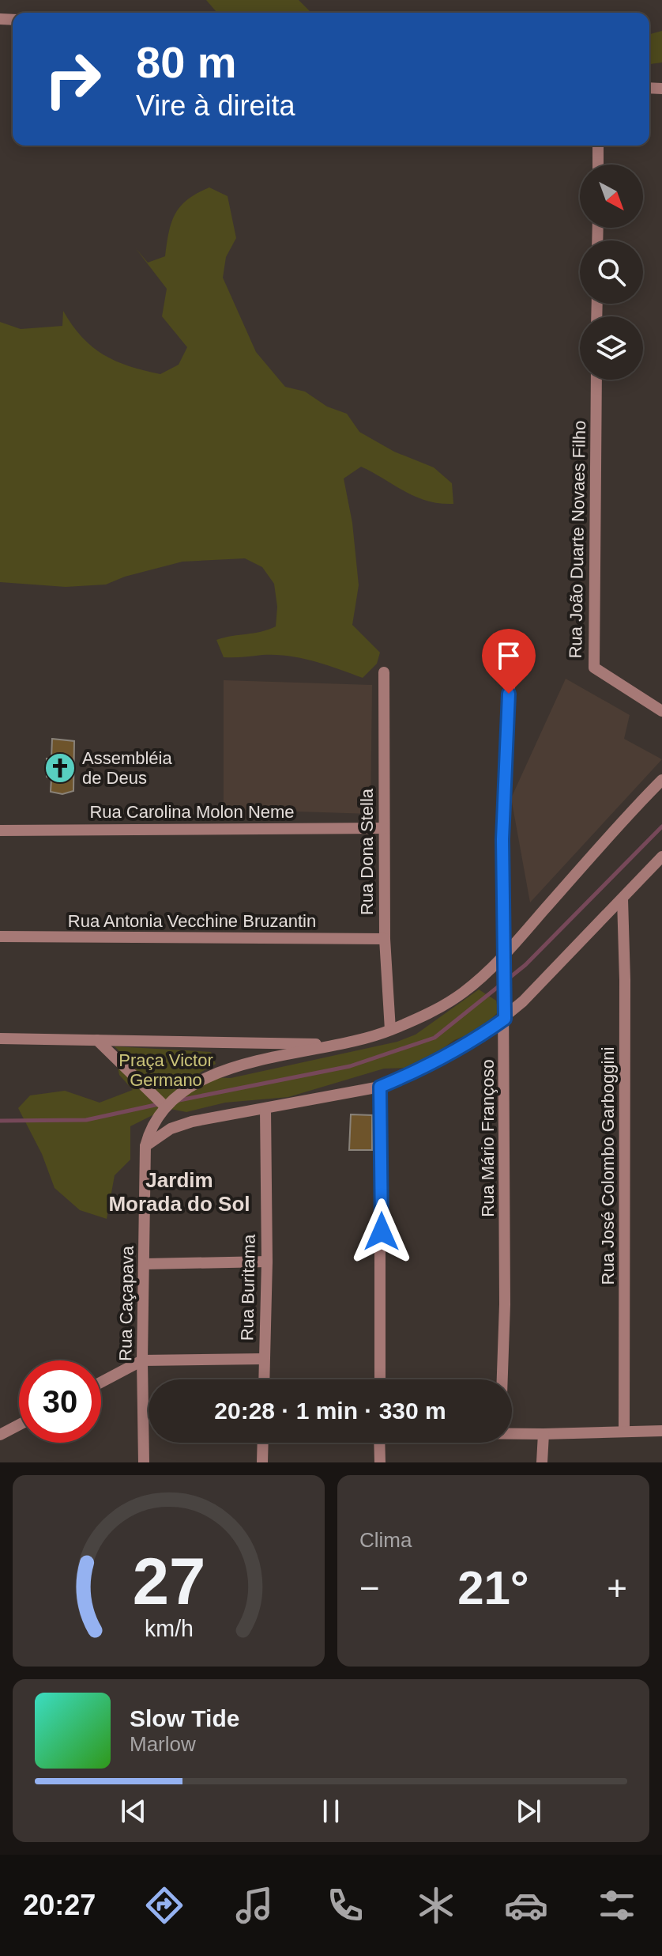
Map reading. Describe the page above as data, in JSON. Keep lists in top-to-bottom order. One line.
{"streets":{"street":["Rua João Duarte Novaes Filho","Rua Carolina Molon Neme","Rua Dona Stella","Rua Antonia Vecchine Bruzantin","Rua Mário Françoso","Rua José Colombo Garboggini","Rua Buritama","Rua Caçapava"]},"crossings":[["Rua Carolina Molon Neme","Rua Dona Stella"],["Rua Dona Stella","Rua Antonia Vecchine Bruzantin"]],"districts":["Jardim Morada do Sol"],"parks":["Praça Victor Germano"],"places":{"church":["Assembléia de Deus"]},"north":"bottom right","page":{"turn":["80 m","Vire à direita"],"limit":"30","trip":"20:28 · 1 min · 330 m","tile":"Clima","heat":["−","21°","+"],"song":["Slow Tide","Marlow"],"tabs":"20:27","gauge":["27","km/h"]}}
